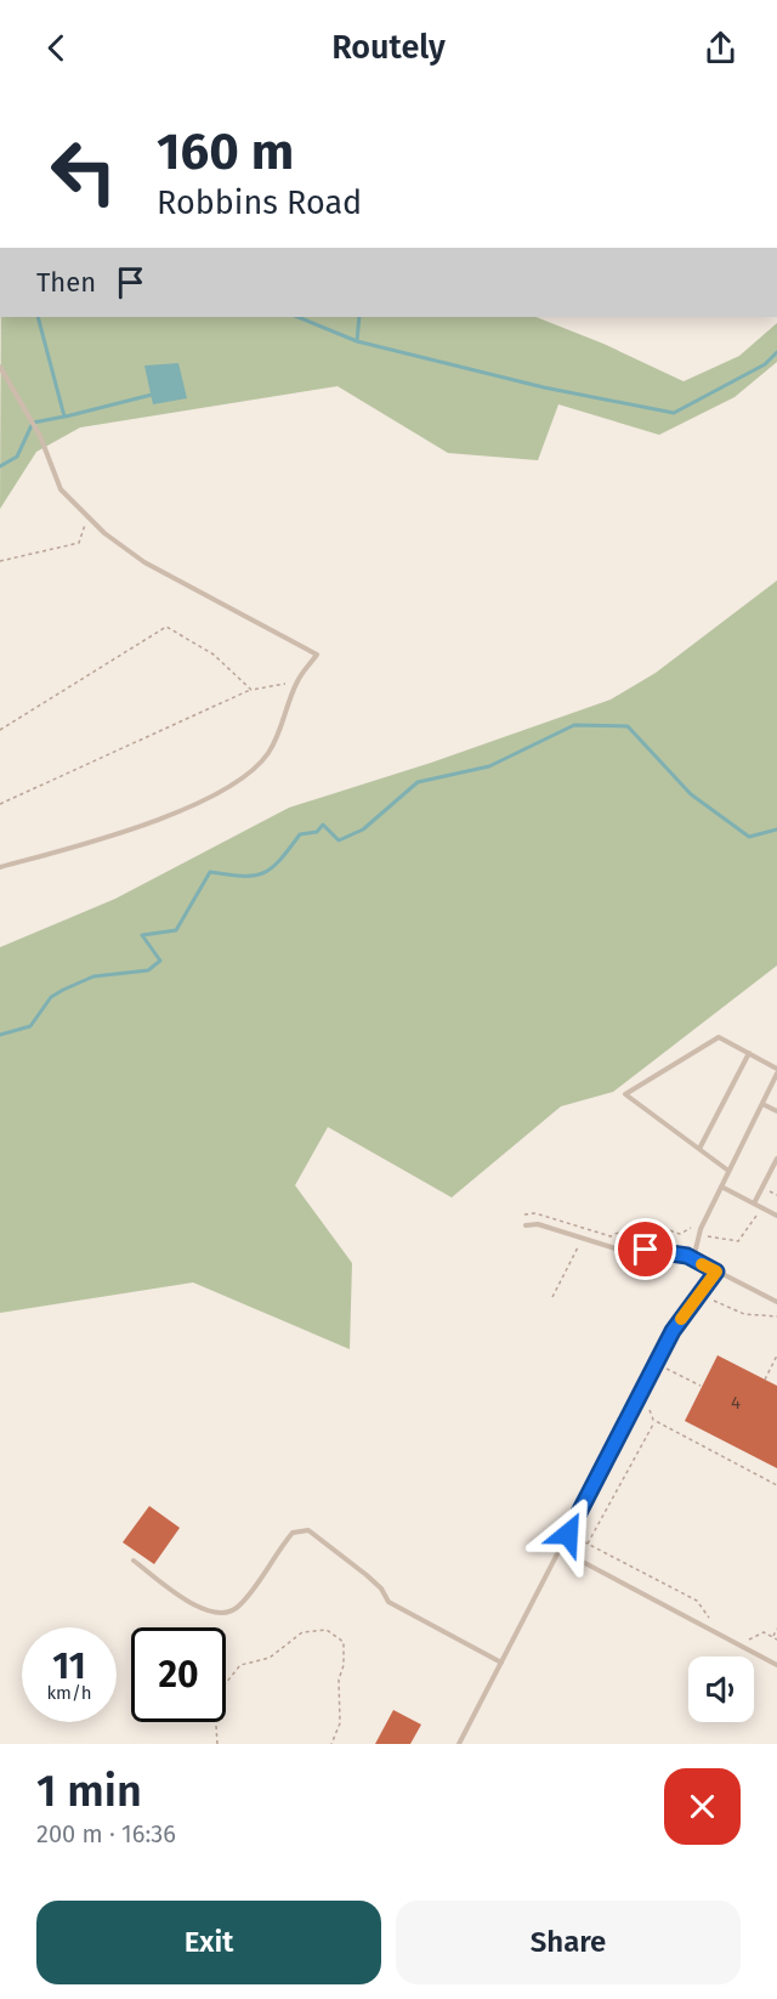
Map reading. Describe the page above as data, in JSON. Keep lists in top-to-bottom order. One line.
{"house_numbers":["4"],"page":{"header":"Routely","turn":["160 m","Robbins Road"],"then":"Then","speed":"11 km/h","limit":"20","heading":["1 min","200 m · 16:36"],"buttons":["Exit","Share"]}}
